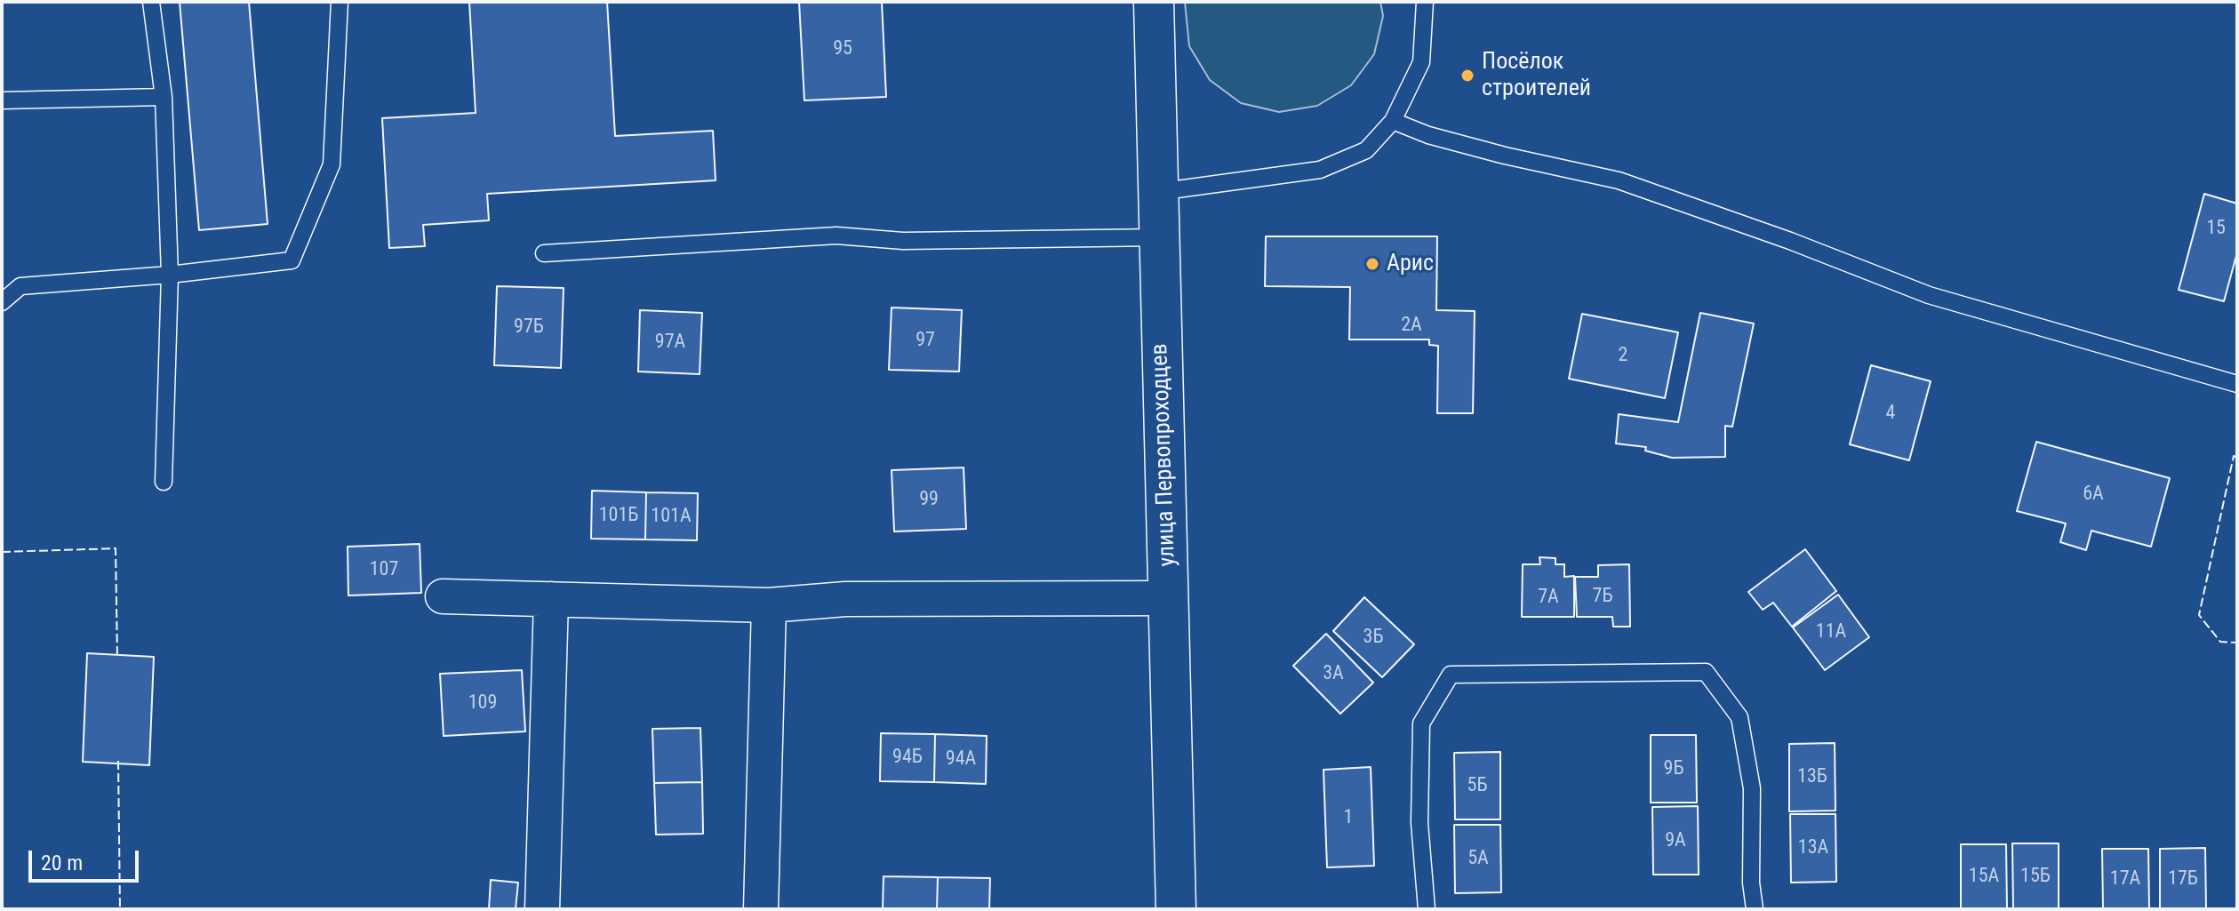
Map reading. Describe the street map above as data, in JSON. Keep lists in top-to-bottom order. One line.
{"streets":{"street":["улица Первопроходцев"]},"places":["Посёлок строителей","Арис"],"house_numbers":["95","15","2А","97Б","97","97А","2","4","6А","99","101Б","101А","107","7Б","7А","11А","3Б","3А","109","94Б","94А","9Б","13Б","5Б","1","9А","13А","5А","15А","15Б","17А","17Б"],"scale_bar":"20 m"}
